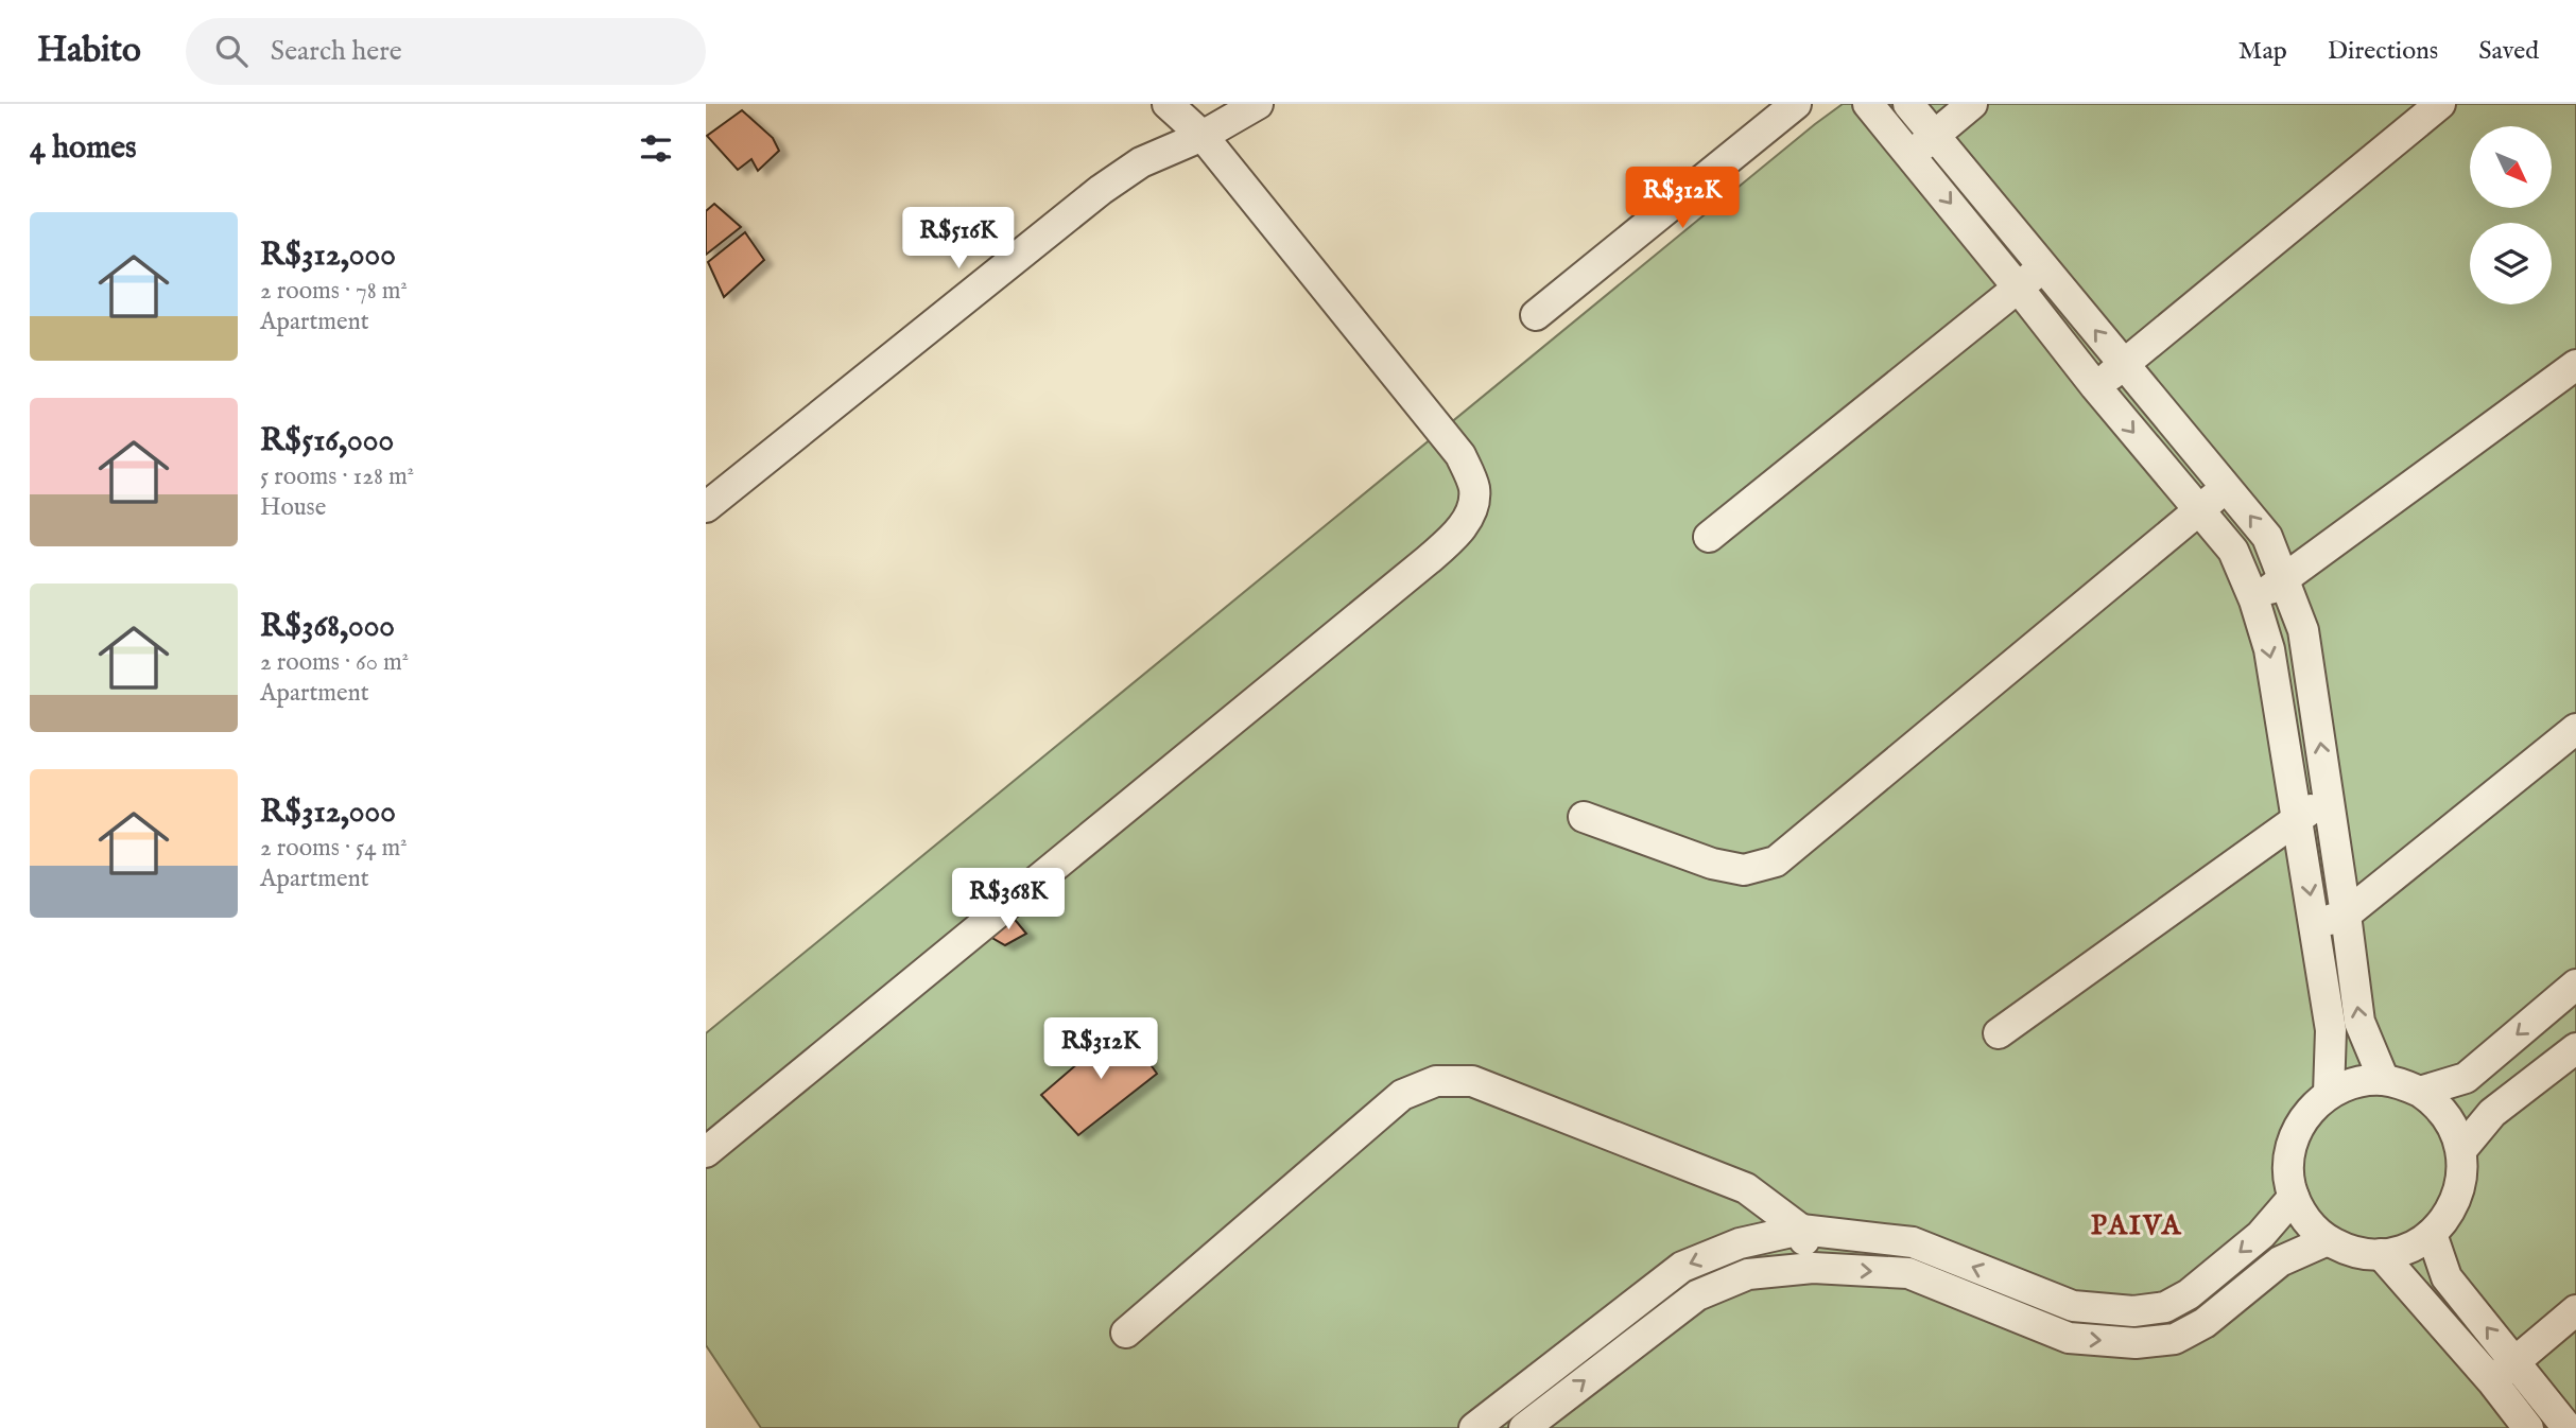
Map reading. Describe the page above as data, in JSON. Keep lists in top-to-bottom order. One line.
{"districts":["PAIVA"],"north":"bottom right","page":{"header":"Habito","search":"Search here","nav":["Map","Directions","Saved"],"heading":"4 homes","price":["R$312K","R$516K","R$368K","R$312K"],"list":[{"name":"R$312,000","note":"2 rooms · 78 m² · Apartment"},{"name":"R$516,000","note":"5 rooms · 128 m² · House"},{"name":"R$368,000","note":"2 rooms · 60 m² · Apartment"},{"name":"R$312,000","note":"2 rooms · 54 m² · Apartment"}]}}
